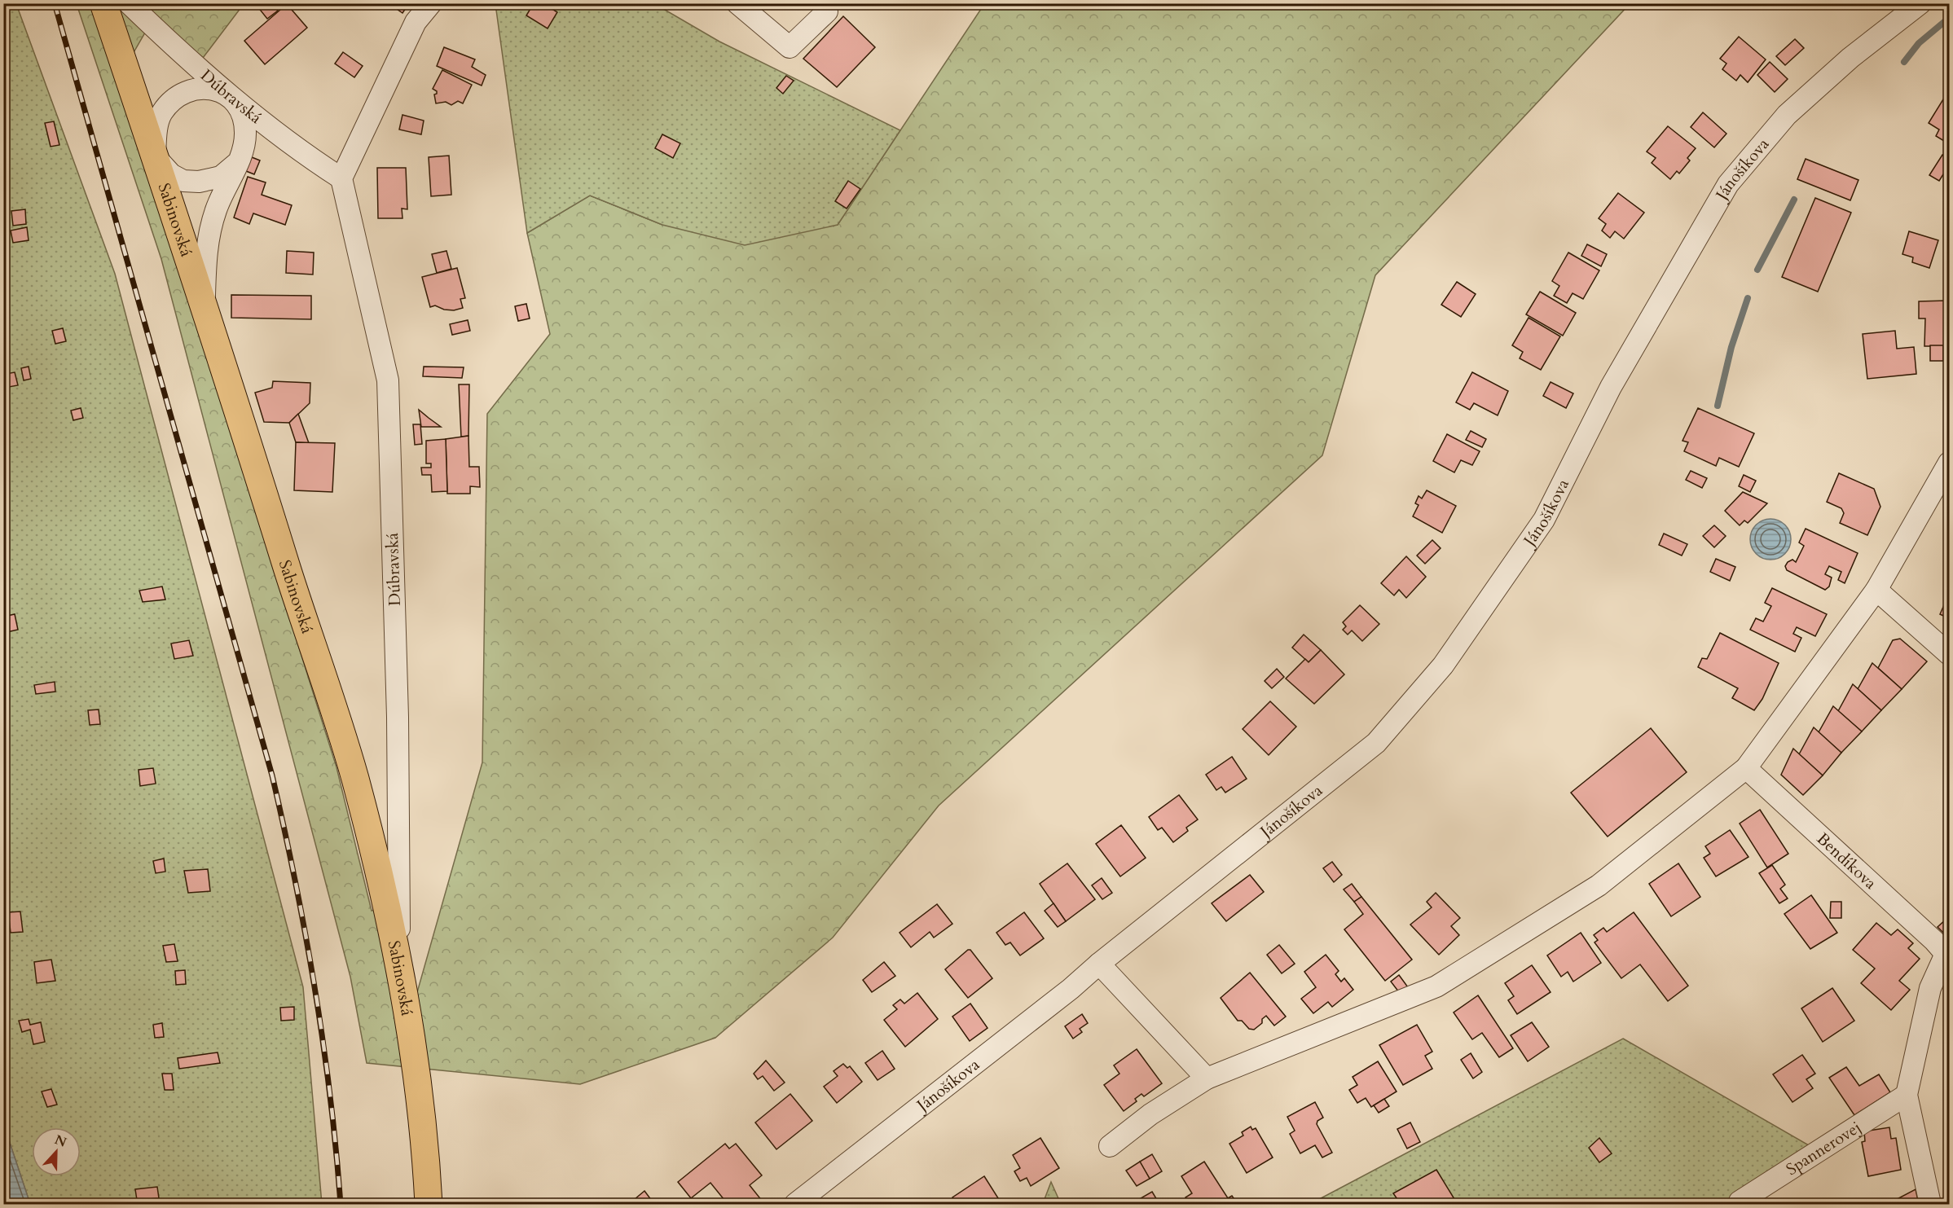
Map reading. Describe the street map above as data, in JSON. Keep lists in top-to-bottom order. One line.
{"streets":{"main road":["Sabinovská"],"street":["Dúbravská","Jánošíkova","Bendíkova","Spannerovej"]},"crossings":[["Dúbravská","Sabinovská"],["Bendíkova","Spannerovej"]],"north":"top"}
